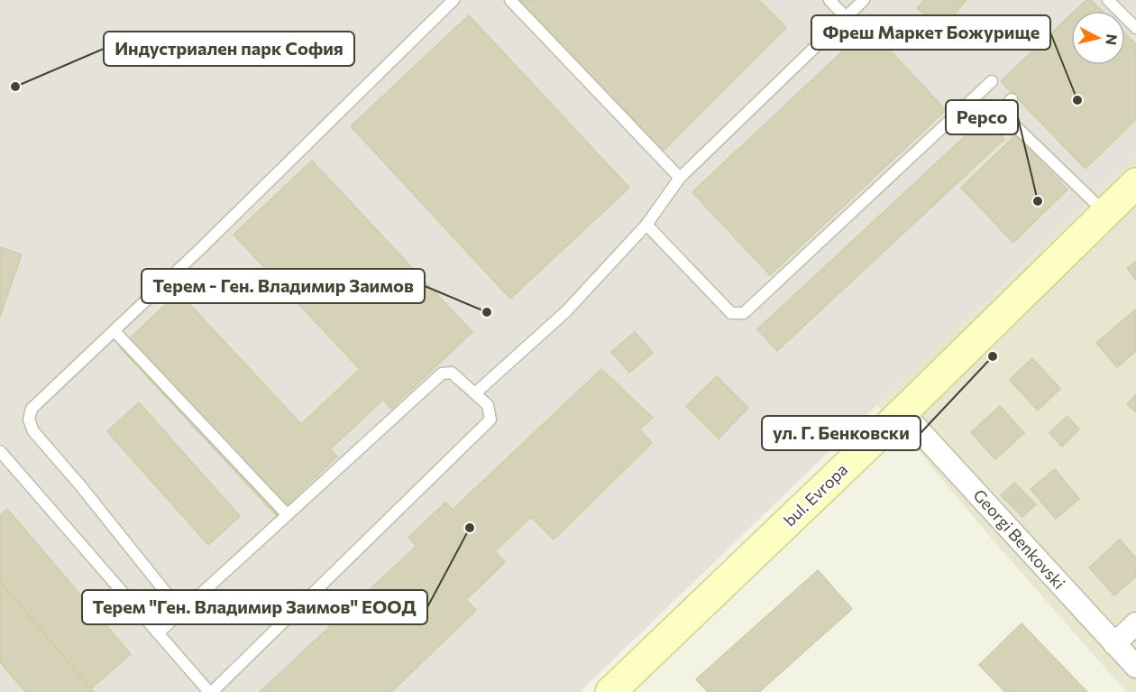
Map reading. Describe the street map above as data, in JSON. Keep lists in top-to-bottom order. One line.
{"streets":{"street":["bul. Evropa","Georgi Benkovski"]},"crossings":[["bul. Evropa","Georgi Benkovski"]],"places":["Индустриален парк София","Фреш Маркет Божурище","Pepco","Терем - Ген. Владимир Заимов","ул. Г. Бенковски","Терем \"Ген. Владимир Заимов\" ЕООД"],"north":"right"}
